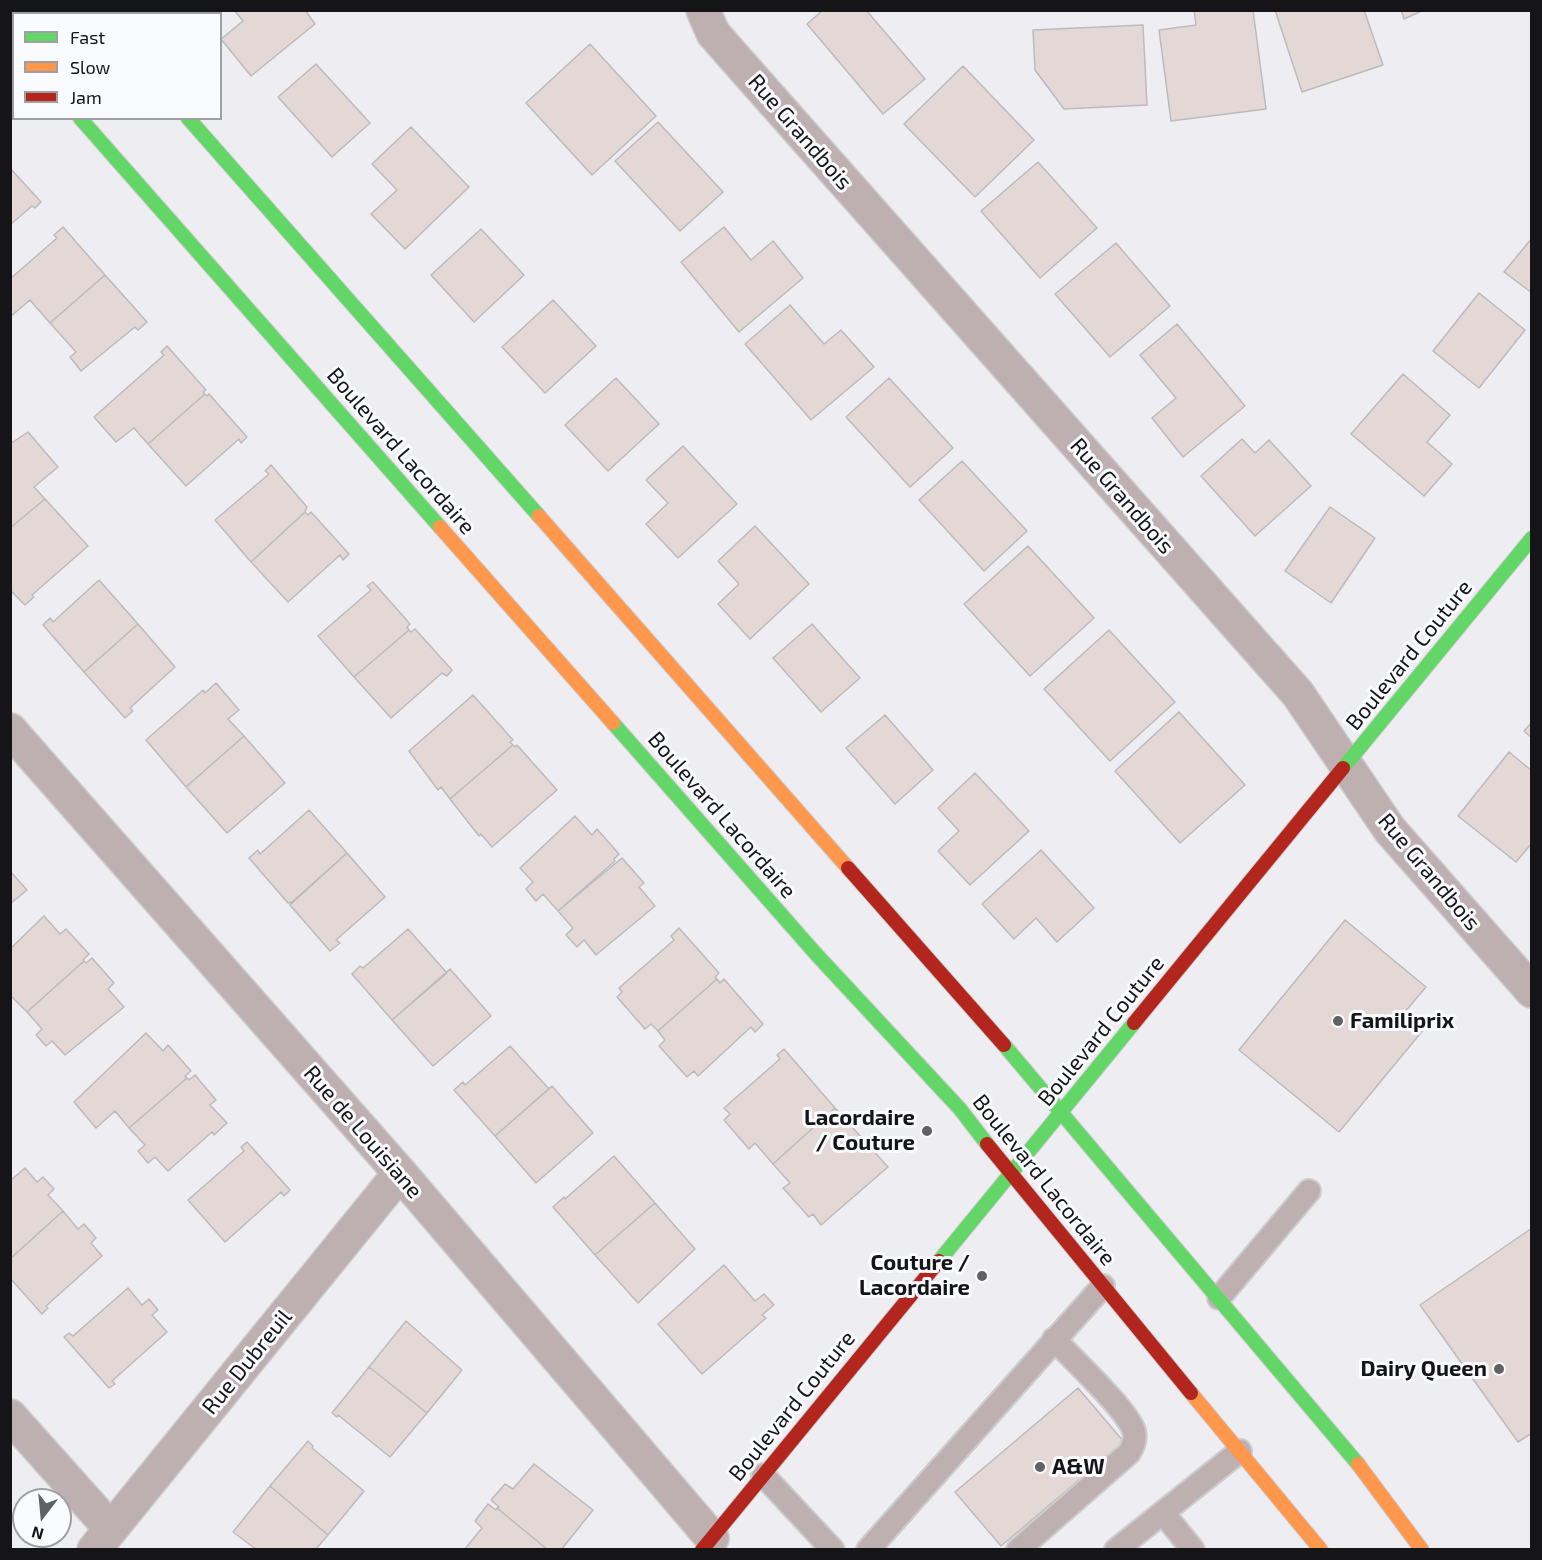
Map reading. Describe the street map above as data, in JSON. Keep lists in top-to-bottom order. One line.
{"streets":{"main road":["Boulevard Lacordaire","Boulevard Couture"],"street":["Rue Grandbois","Rue de Louisiane","Rue Dubreuil"]},"crossings":[["Rue Grandbois","Boulevard Couture"],["Boulevard Lacordaire","Boulevard Couture"],["Boulevard Couture","Rue de Louisiane"],["Rue de Louisiane","Rue Dubreuil"]],"places":["Familiprix","Lacordaire / Couture","Couture / Lacordaire","Dairy Queen","A&W"],"legend":["Fast","Slow","Jam"],"north":"bottom"}
